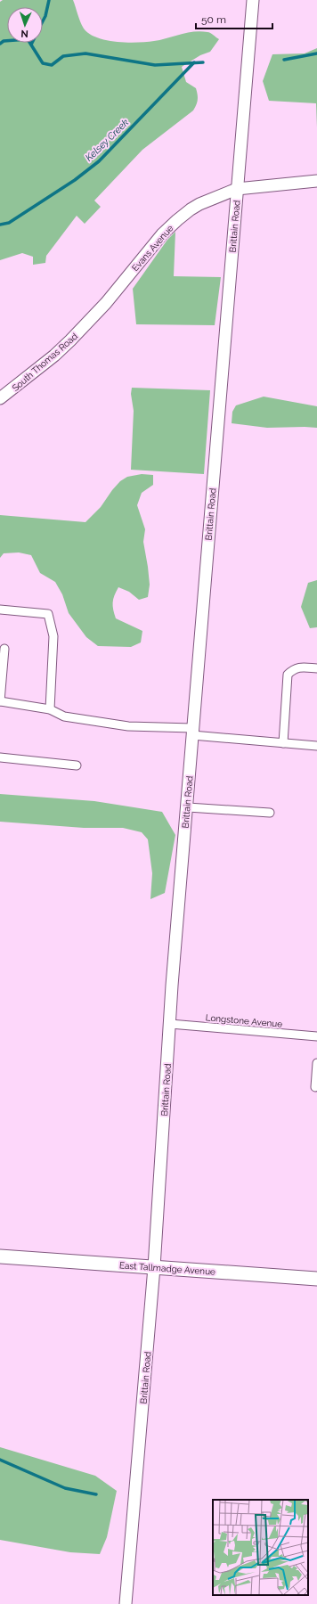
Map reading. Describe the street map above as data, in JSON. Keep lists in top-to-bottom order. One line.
{"streets":{"main road":["Brittain Road","Evans Avenue","South Thomas Road","East Tallmadge Avenue"],"street":["Longstone Avenue"]},"crossings":[["Brittain Road","Evans Avenue"],["Brittain Road","Longstone Avenue"],["Brittain Road","East Tallmadge Avenue"],["Evans Avenue","South Thomas Road"]],"water":["Kelsey Creek"],"scale_bar":"50 m","north":"bottom"}
